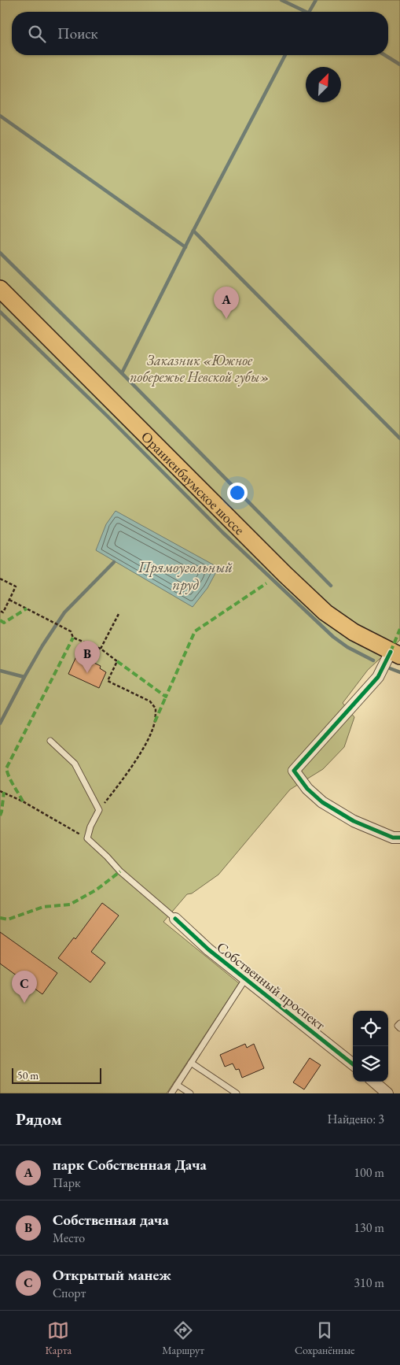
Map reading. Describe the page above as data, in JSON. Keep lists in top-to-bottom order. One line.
{"streets":{"main road":["Ораниенбаумское шоссе"],"street":["Собственный проспект"]},"water":["Прямоугольный пруд"],"parks":["Заказник «Южное побережье Невской губы»"],"scale_bar":"50 m","north":"top right","page":{"search":"Поиск","pins":["A","B","C"],"scale":"50 m","heading":["Рядом","Найдено: 3"],"list":[{"mark":"A","name":"парк Собственная Дача","note":"Парк","value":"100 m"},{"mark":"B","name":"Собственная дача","note":"Место","value":"130 m"},{"mark":"C","name":"Открытый манеж","note":"Спорт","value":"310 m"}],"nav":["Карта","Маршрут","Сохранённые"]}}
